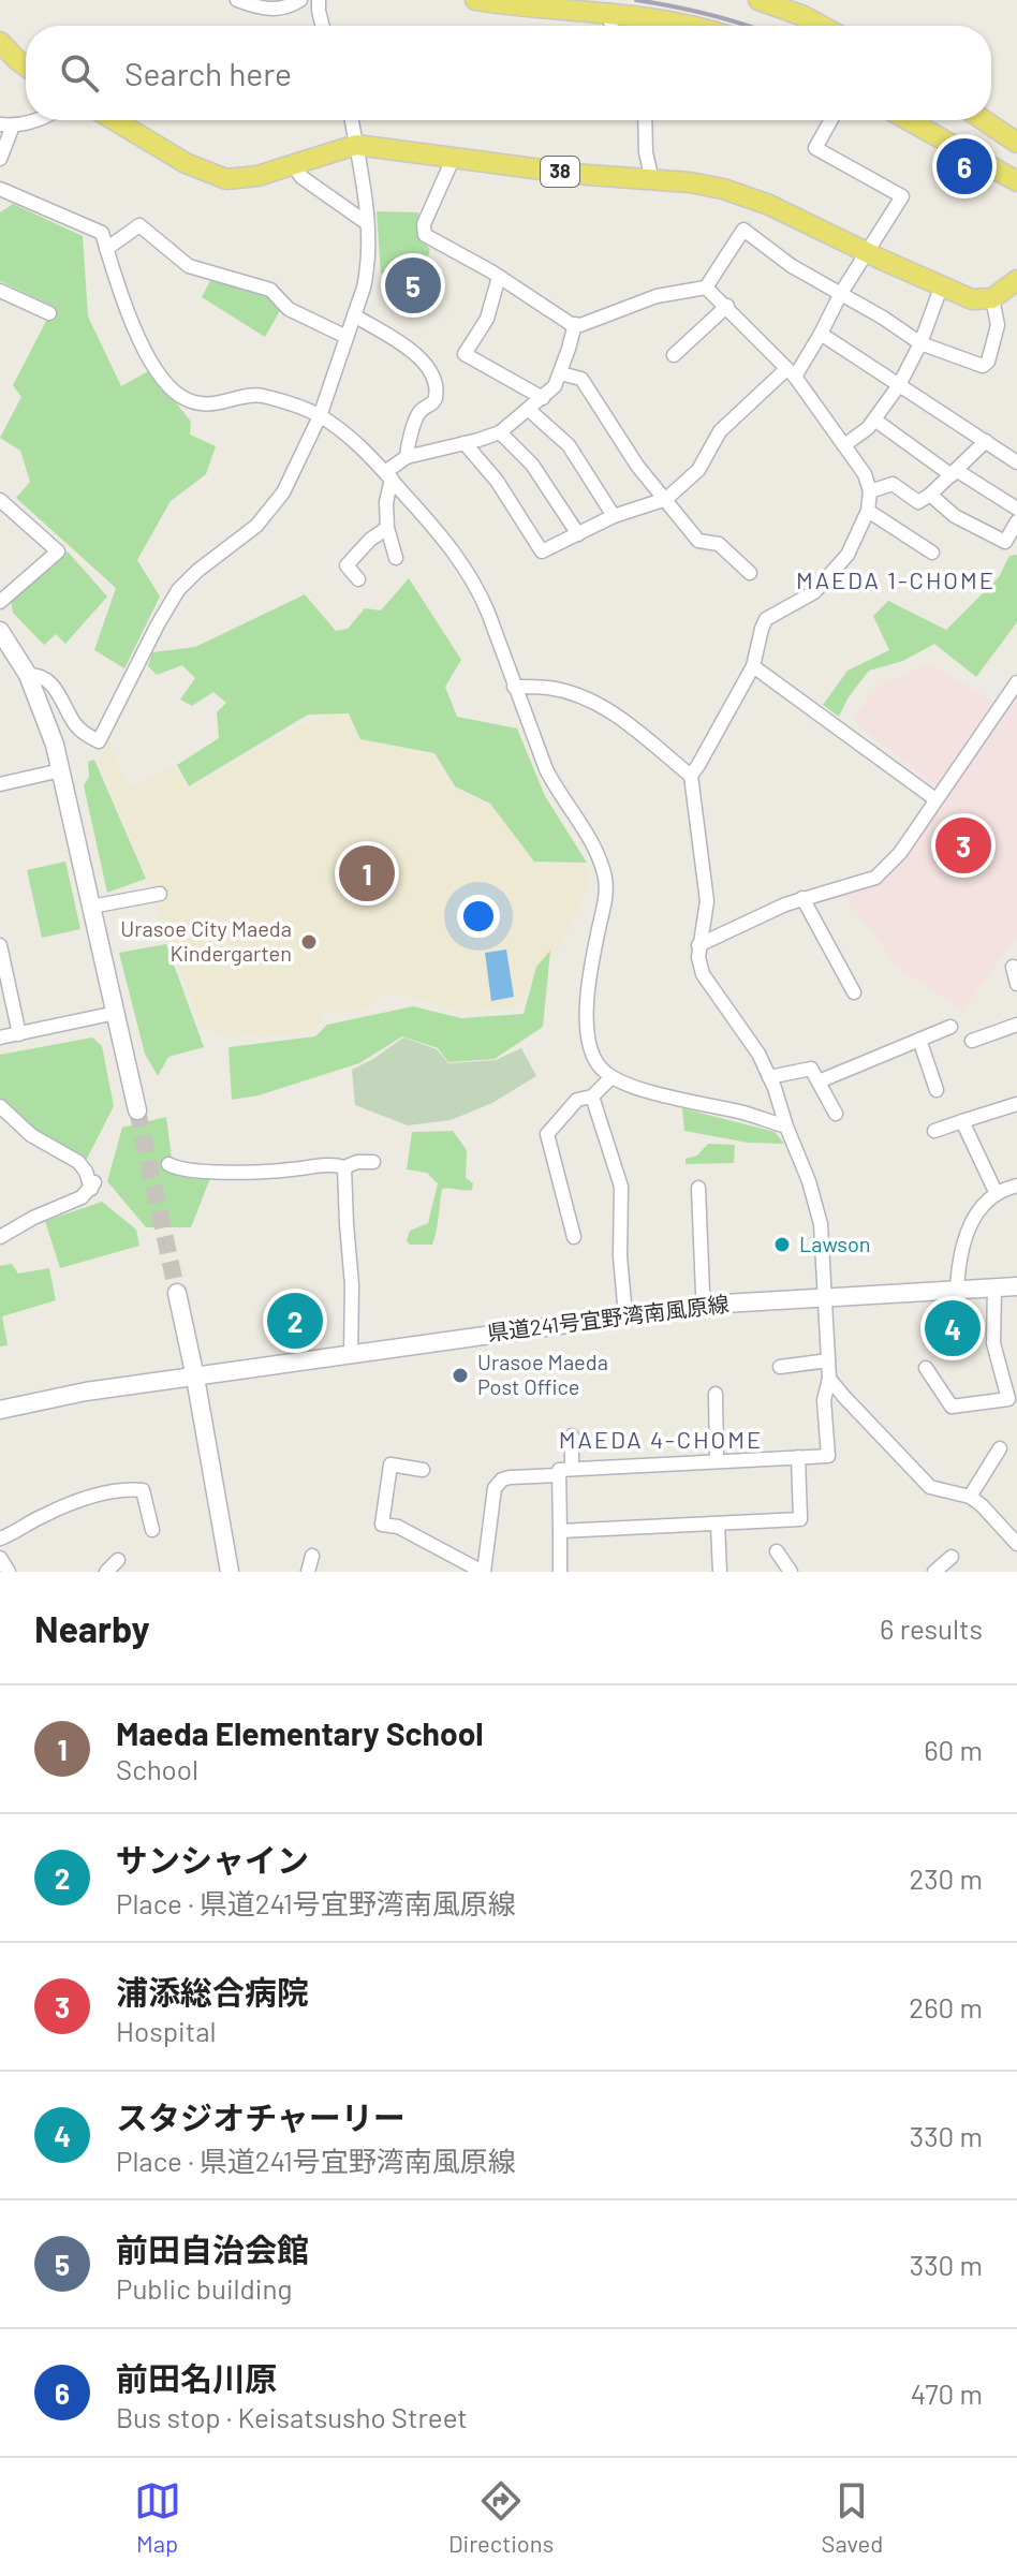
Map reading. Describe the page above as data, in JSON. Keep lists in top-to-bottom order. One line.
{"streets":{"main road":["38","県道241号宜野湾南風原線"]},"districts":["MAEDA 1-CHOME","MAEDA 4-CHOME"],"places":["Urasoe City Maeda Kindergarten","Lawson","Urasoe Maeda Post Office"],"page":{"search":"Search here","pins":["6","5","3","1","2","4"],"heading":["Nearby","6 results"],"list":[{"mark":"1","name":"Maeda Elementary School","note":"School","value":"60 m"},{"mark":"2","name":"サンシャイン","note":"Place · 県道241号宜野湾南風原線","value":"230 m"},{"mark":"3","name":"浦添総合病院","note":"Hospital","value":"260 m"},{"mark":"4","name":"スタジオチャーリー","note":"Place · 県道241号宜野湾南風原線","value":"330 m"},{"mark":"5","name":"前田自治会館","note":"Public building","value":"330 m"},{"mark":"6","name":"前田名川原","note":"Bus stop · Keisatsusho Street","value":"470 m"}],"nav":["Map","Directions","Saved"]}}
